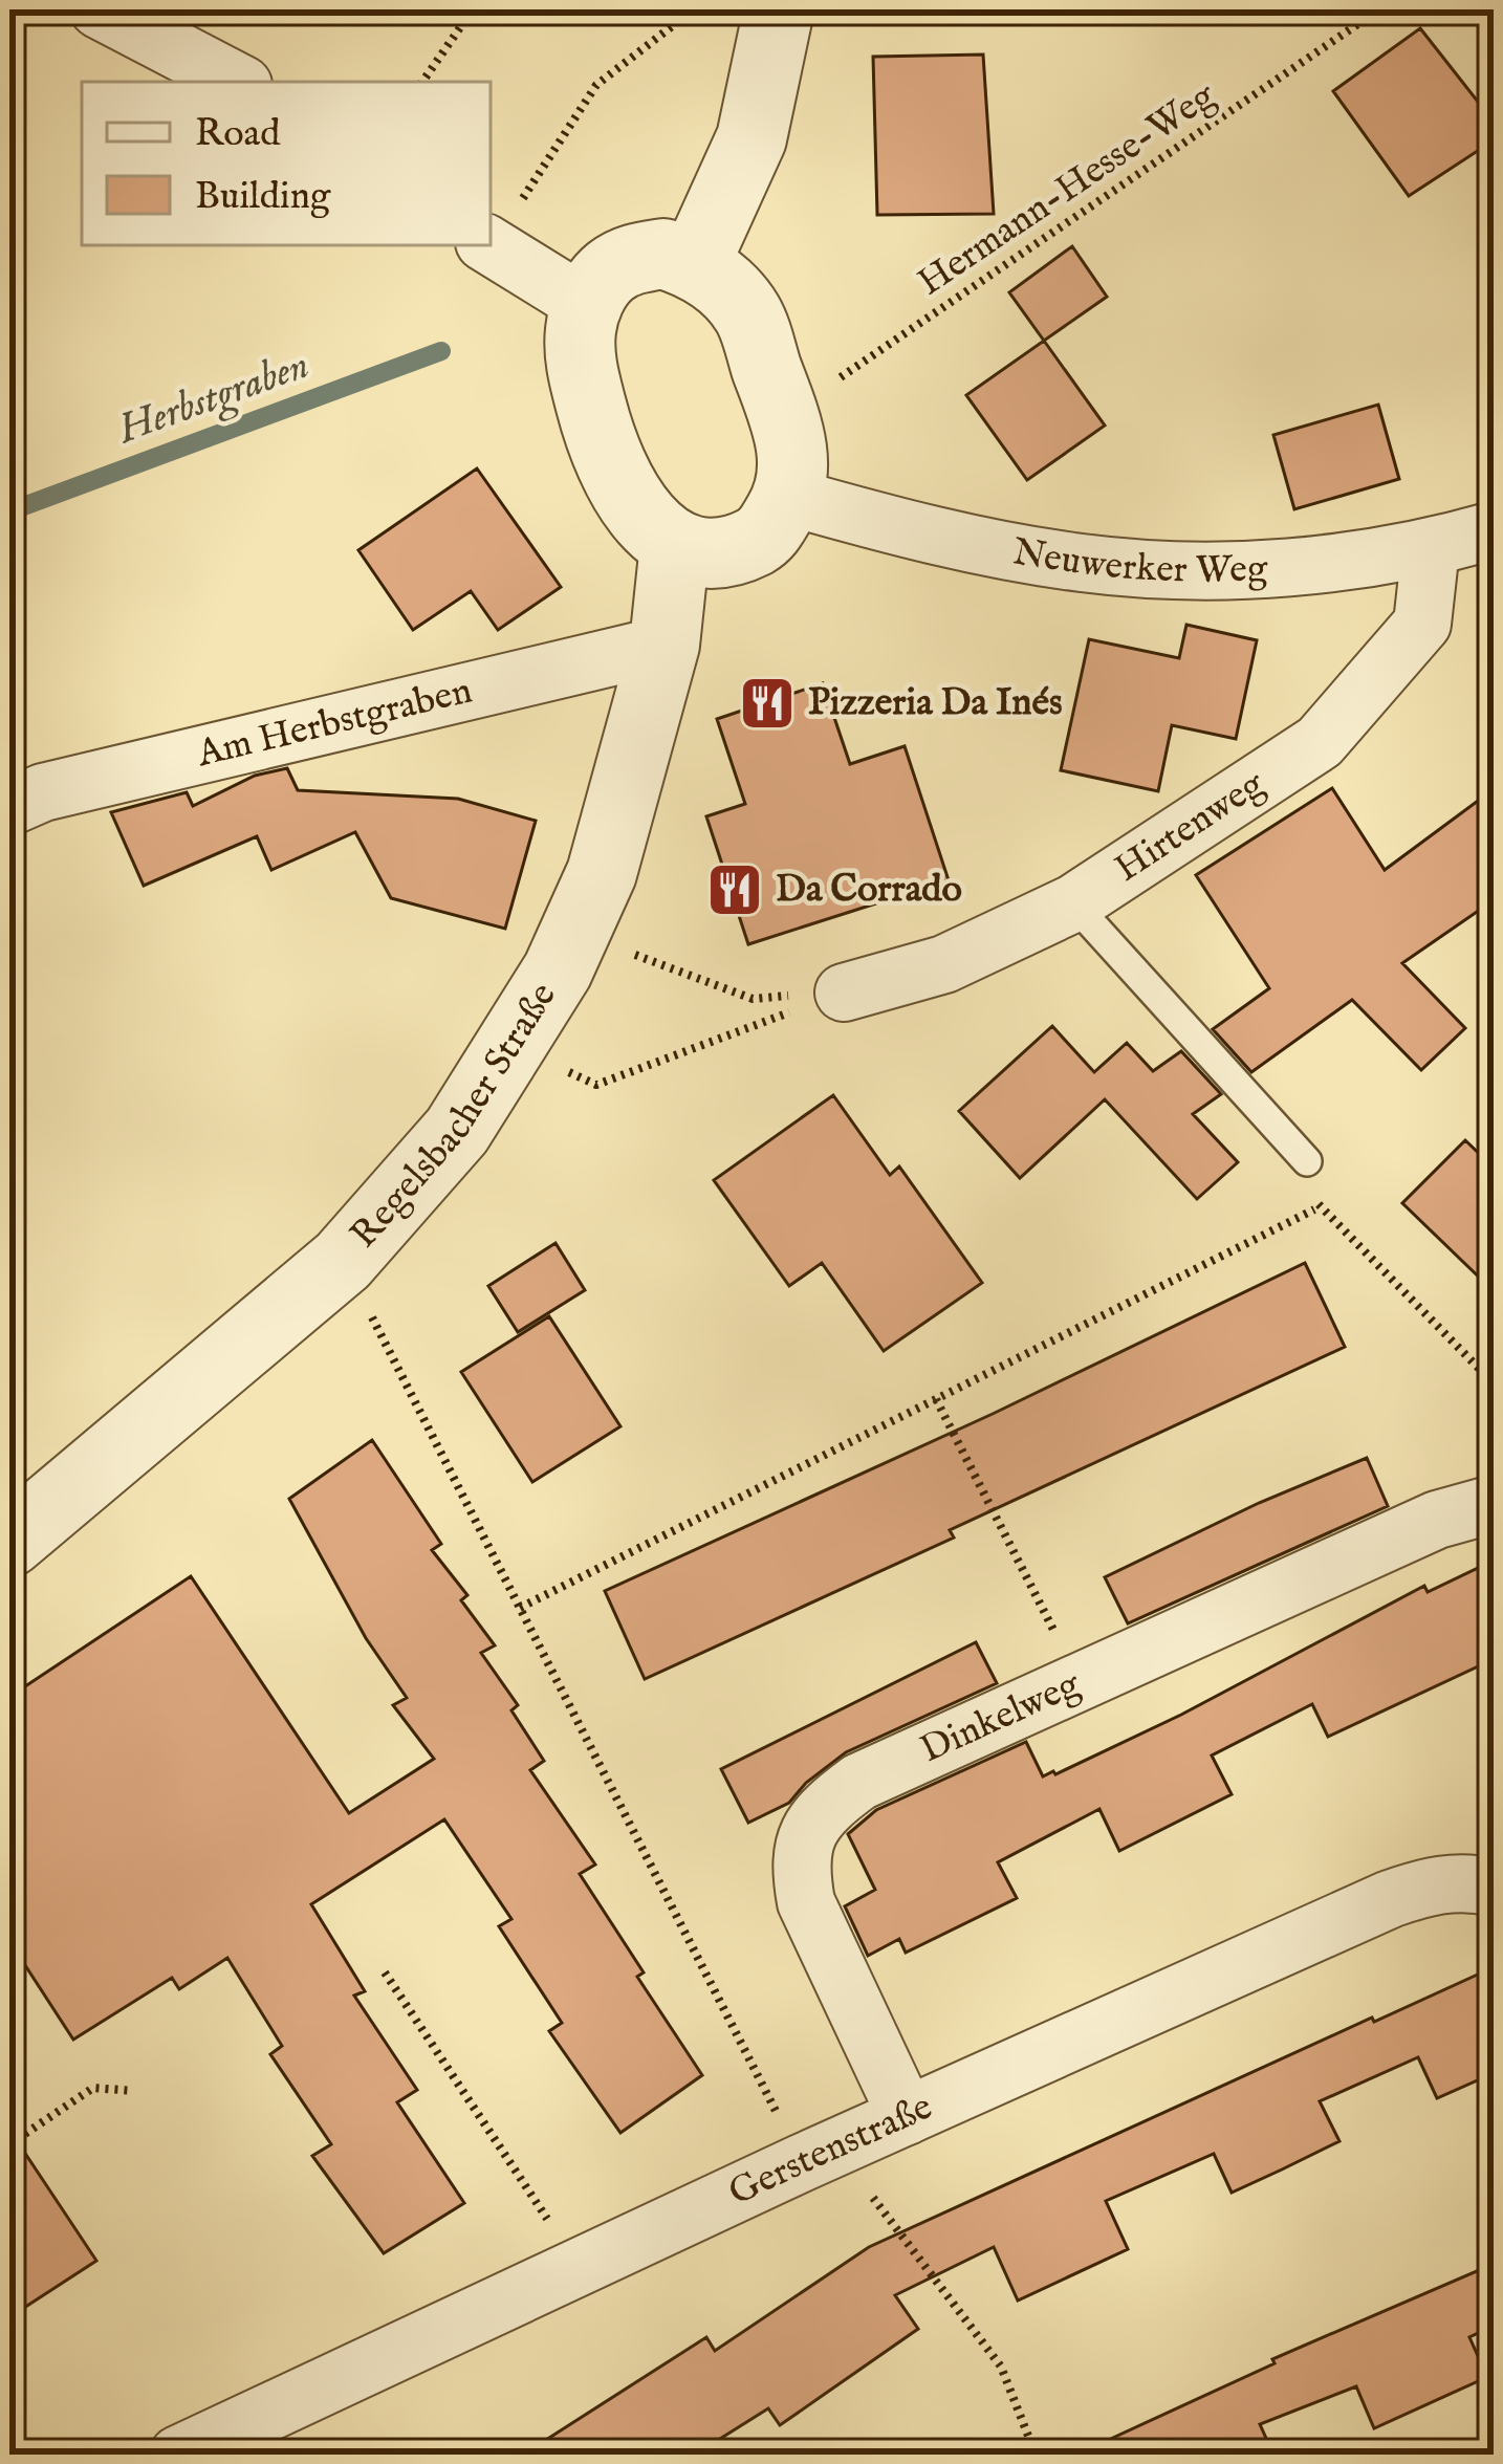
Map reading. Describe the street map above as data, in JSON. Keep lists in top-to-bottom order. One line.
{"streets":{"street":["Neuwerker Weg","Am Herbstgraben","Hirtenweg","Regelsbacher Straße","Dinkelweg","Gerstenstraße"],"path":["Hermann-Hesse-Weg"]},"crossings":[["Hermann-Hesse-Weg","Neuwerker Weg"],["Hermann-Hesse-Weg","Regelsbacher Straße"],["Neuwerker Weg","Hirtenweg"],["Neuwerker Weg","Regelsbacher Straße"],["Am Herbstgraben","Regelsbacher Straße"],["Dinkelweg","Gerstenstraße"]],"water":["Herbstgraben"],"places":{"restaurant":["Pizzeria Da Inés","Da Corrado"]},"legend":["Road","Building"]}
